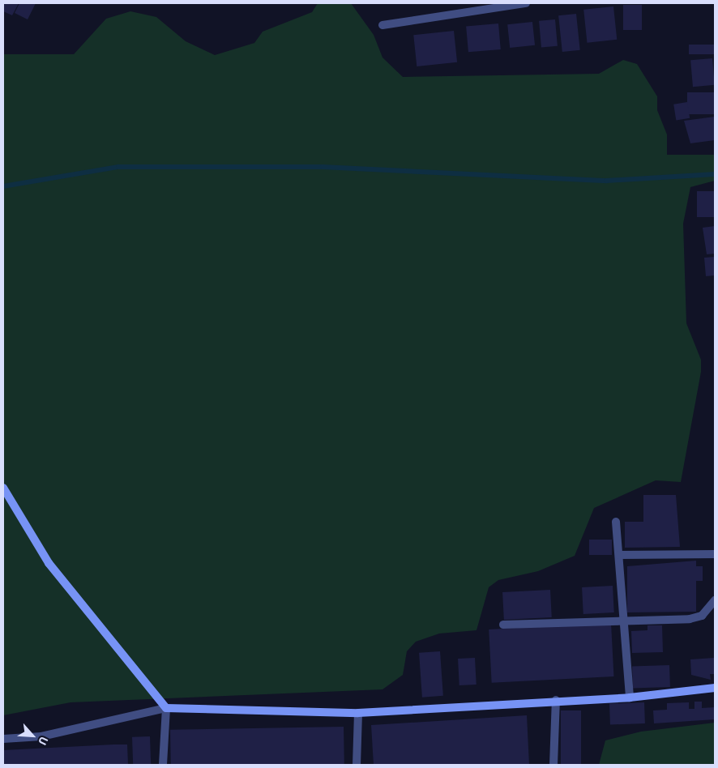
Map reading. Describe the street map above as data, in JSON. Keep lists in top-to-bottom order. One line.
{"north":"bottom right"}
